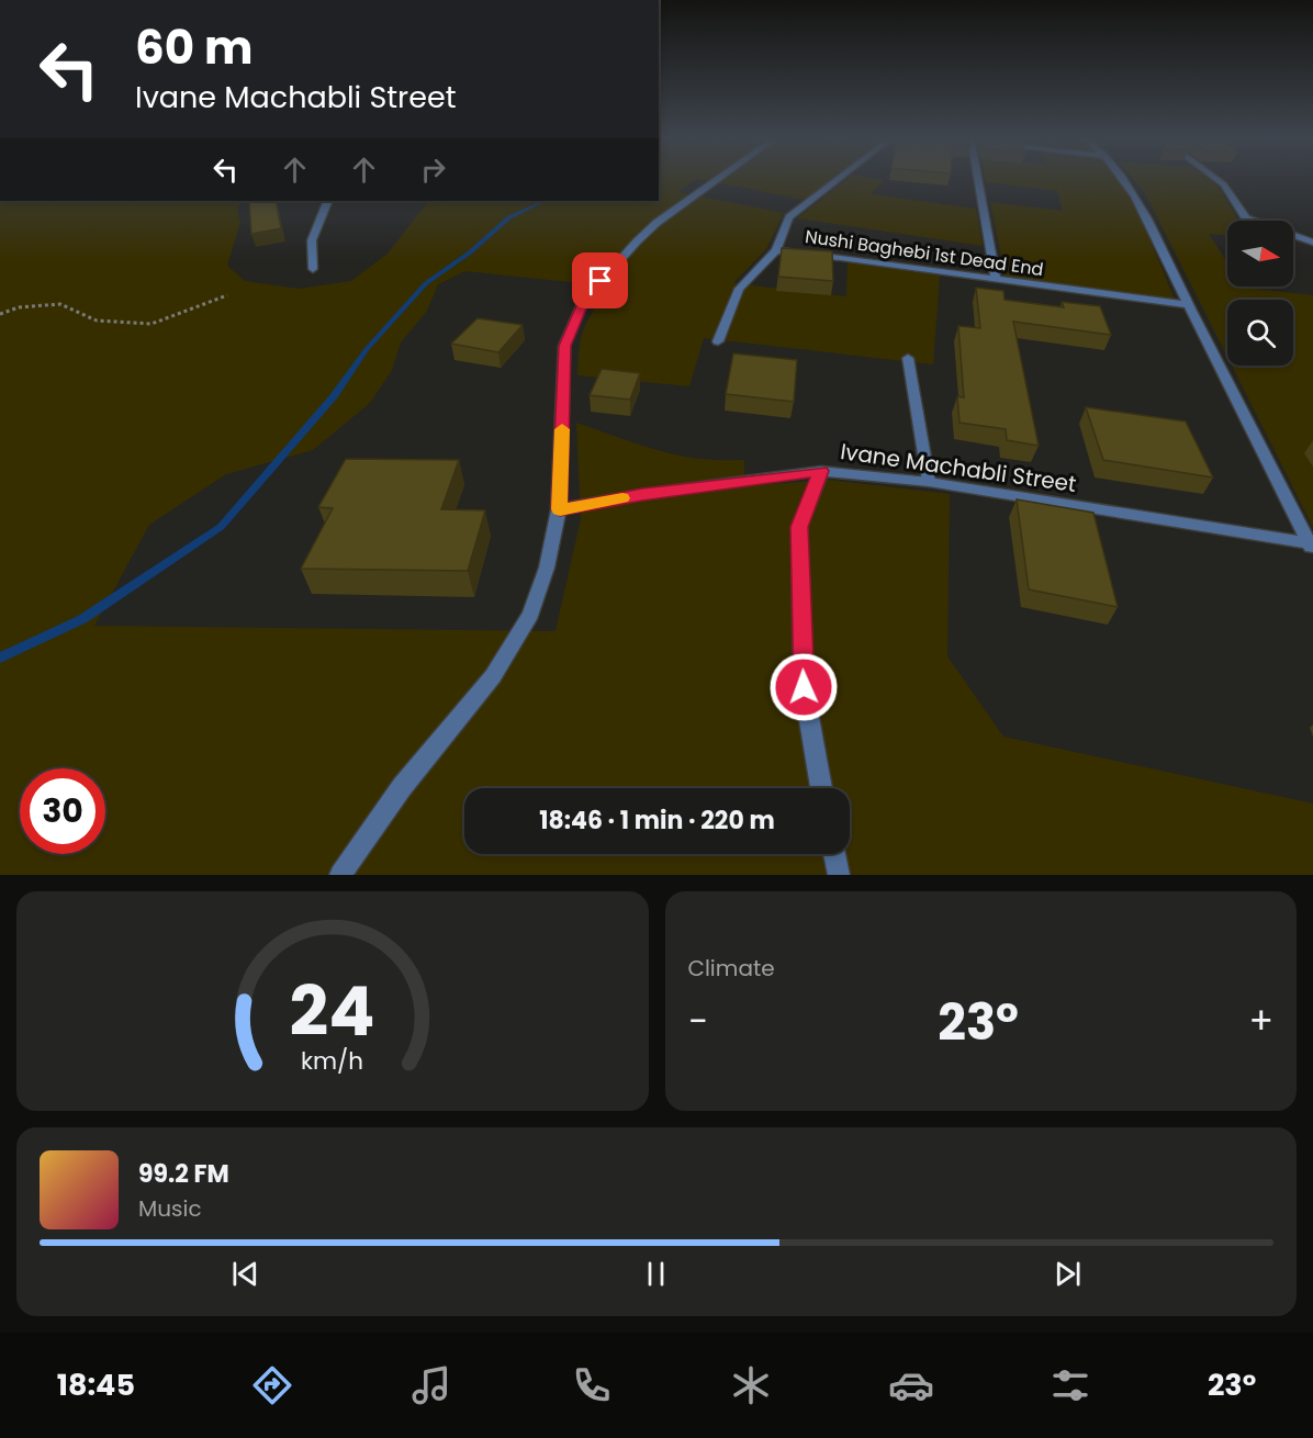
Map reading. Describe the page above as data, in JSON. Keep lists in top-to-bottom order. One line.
{"streets":{"street":["Nushi Baghebi 1st Dead End","Ivane Machabli Street"]},"north":"right","page":{"turn":["60 m","Ivane Machabli Street"],"limit":"30","trip":"18:46 · 1 min · 220 m","tile":"Climate","heat":["−","23°","+"],"song":["99.2 FM","Music"],"tabs":["18:45","23°"],"gauge":["24","km/h"]}}
